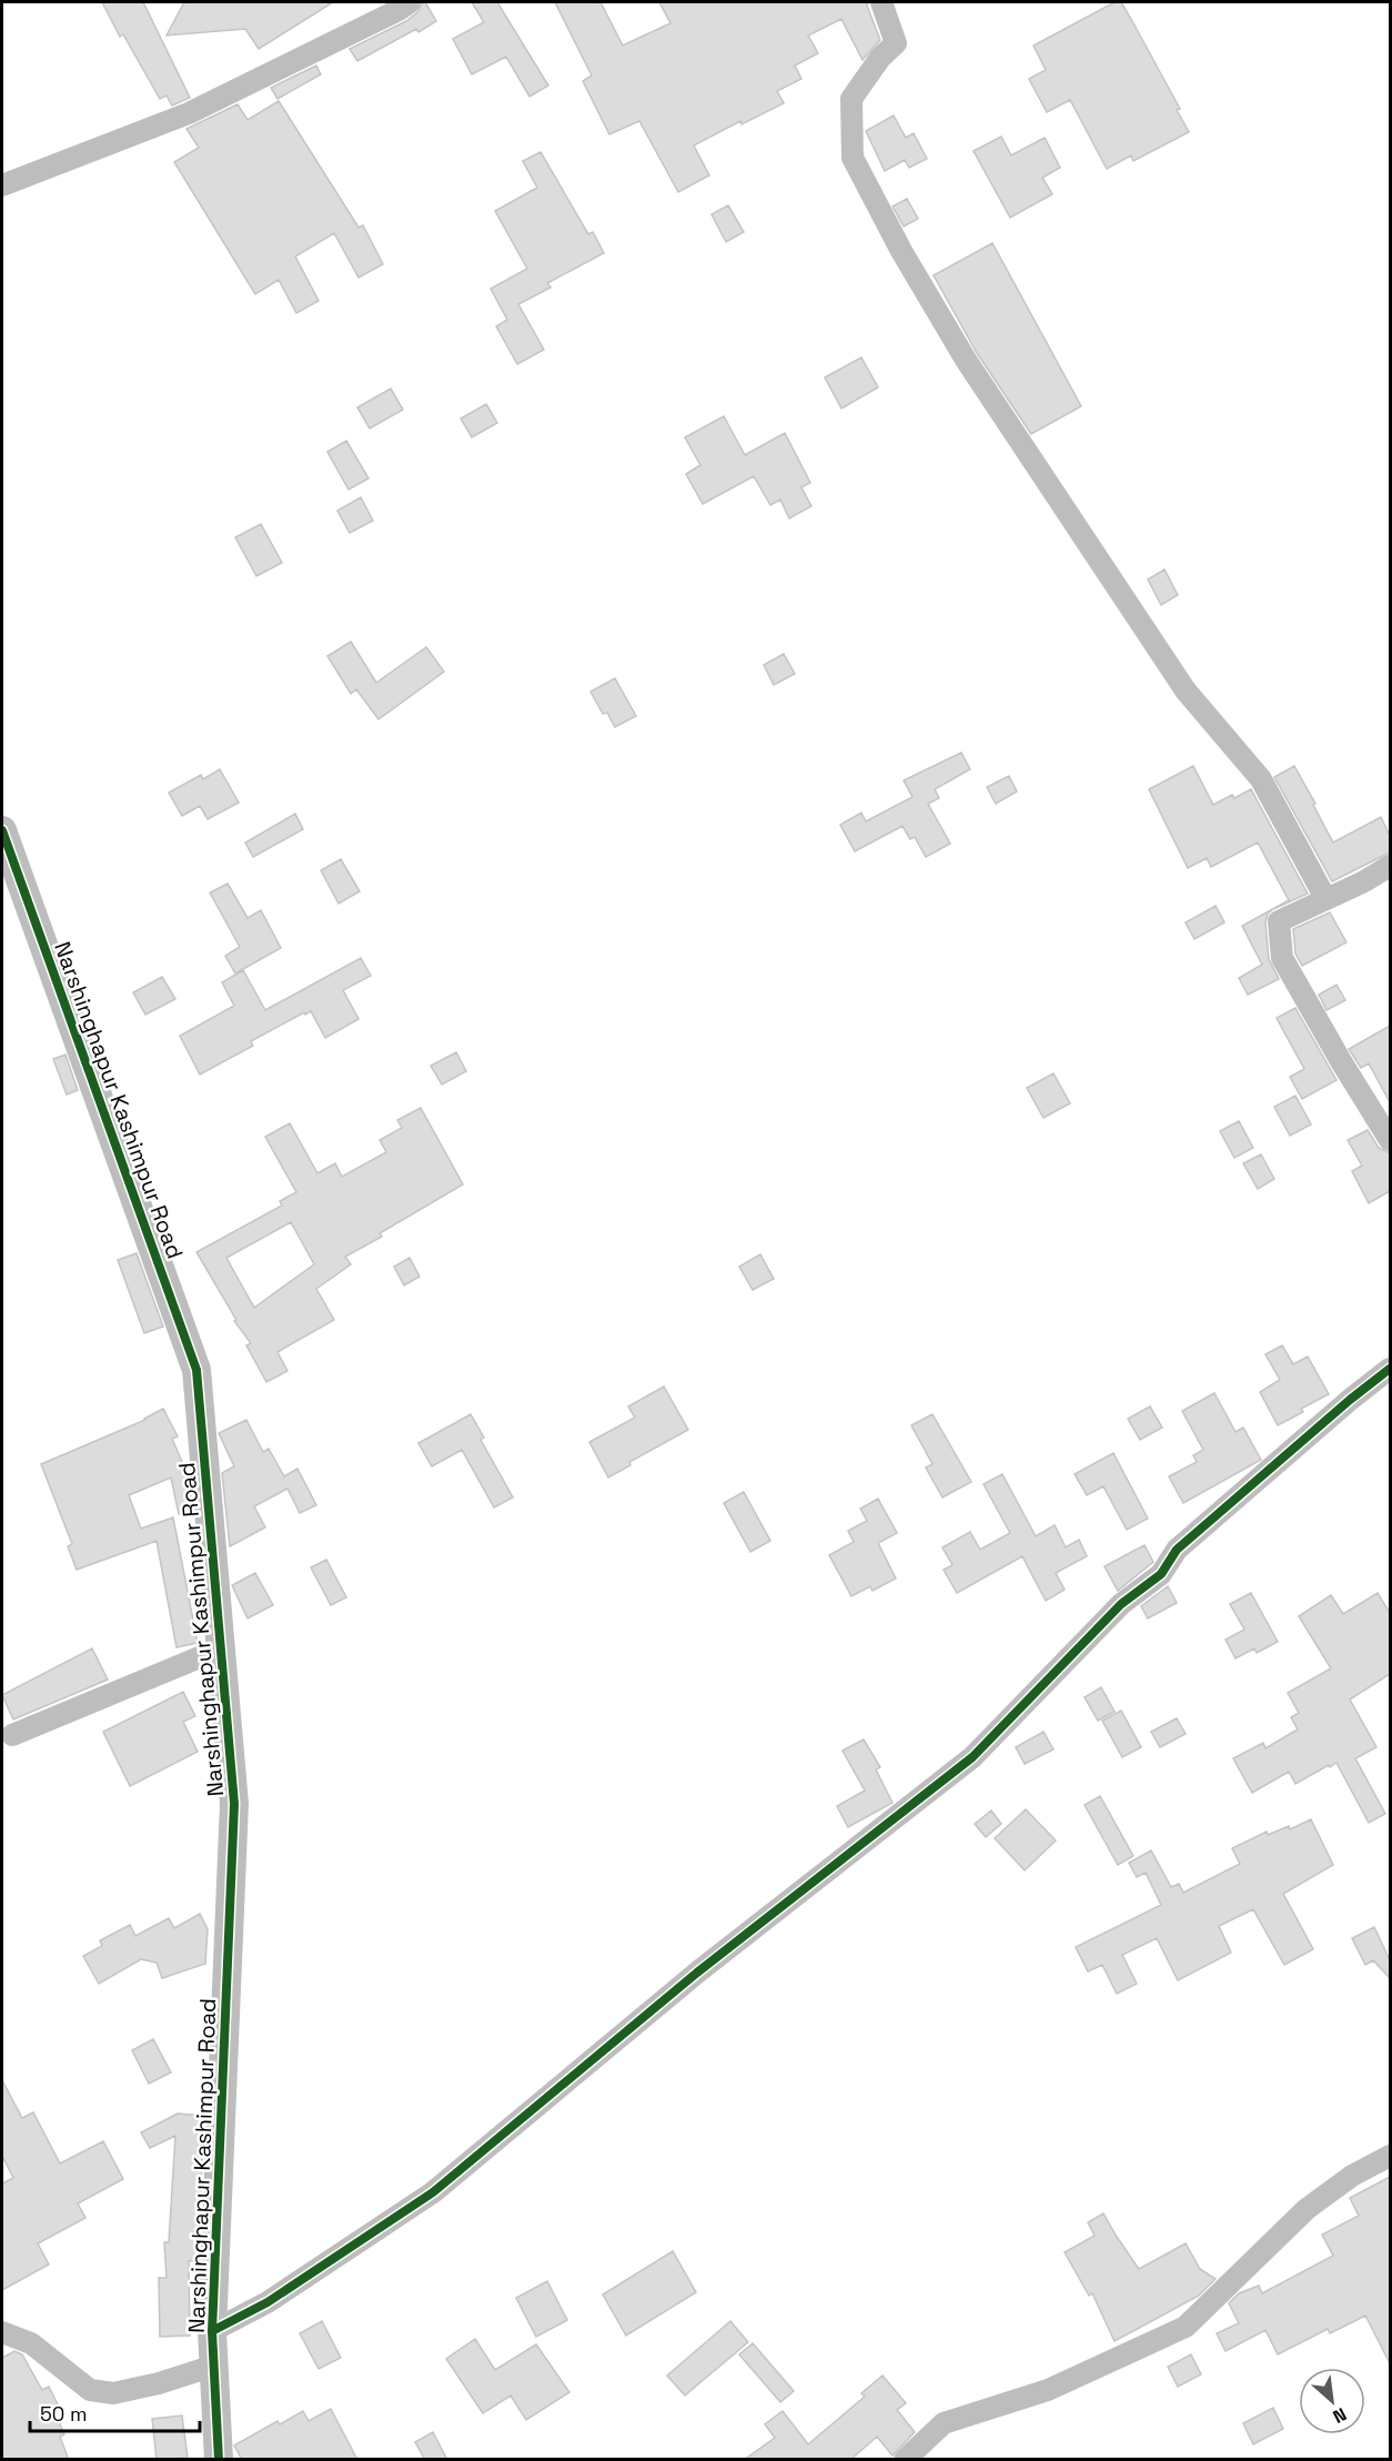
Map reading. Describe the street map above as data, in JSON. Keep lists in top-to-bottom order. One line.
{"streets":{"street":["Narshinghapur Kashimpur Road"]},"scale_bar":"50 m","north":"bottom right"}
